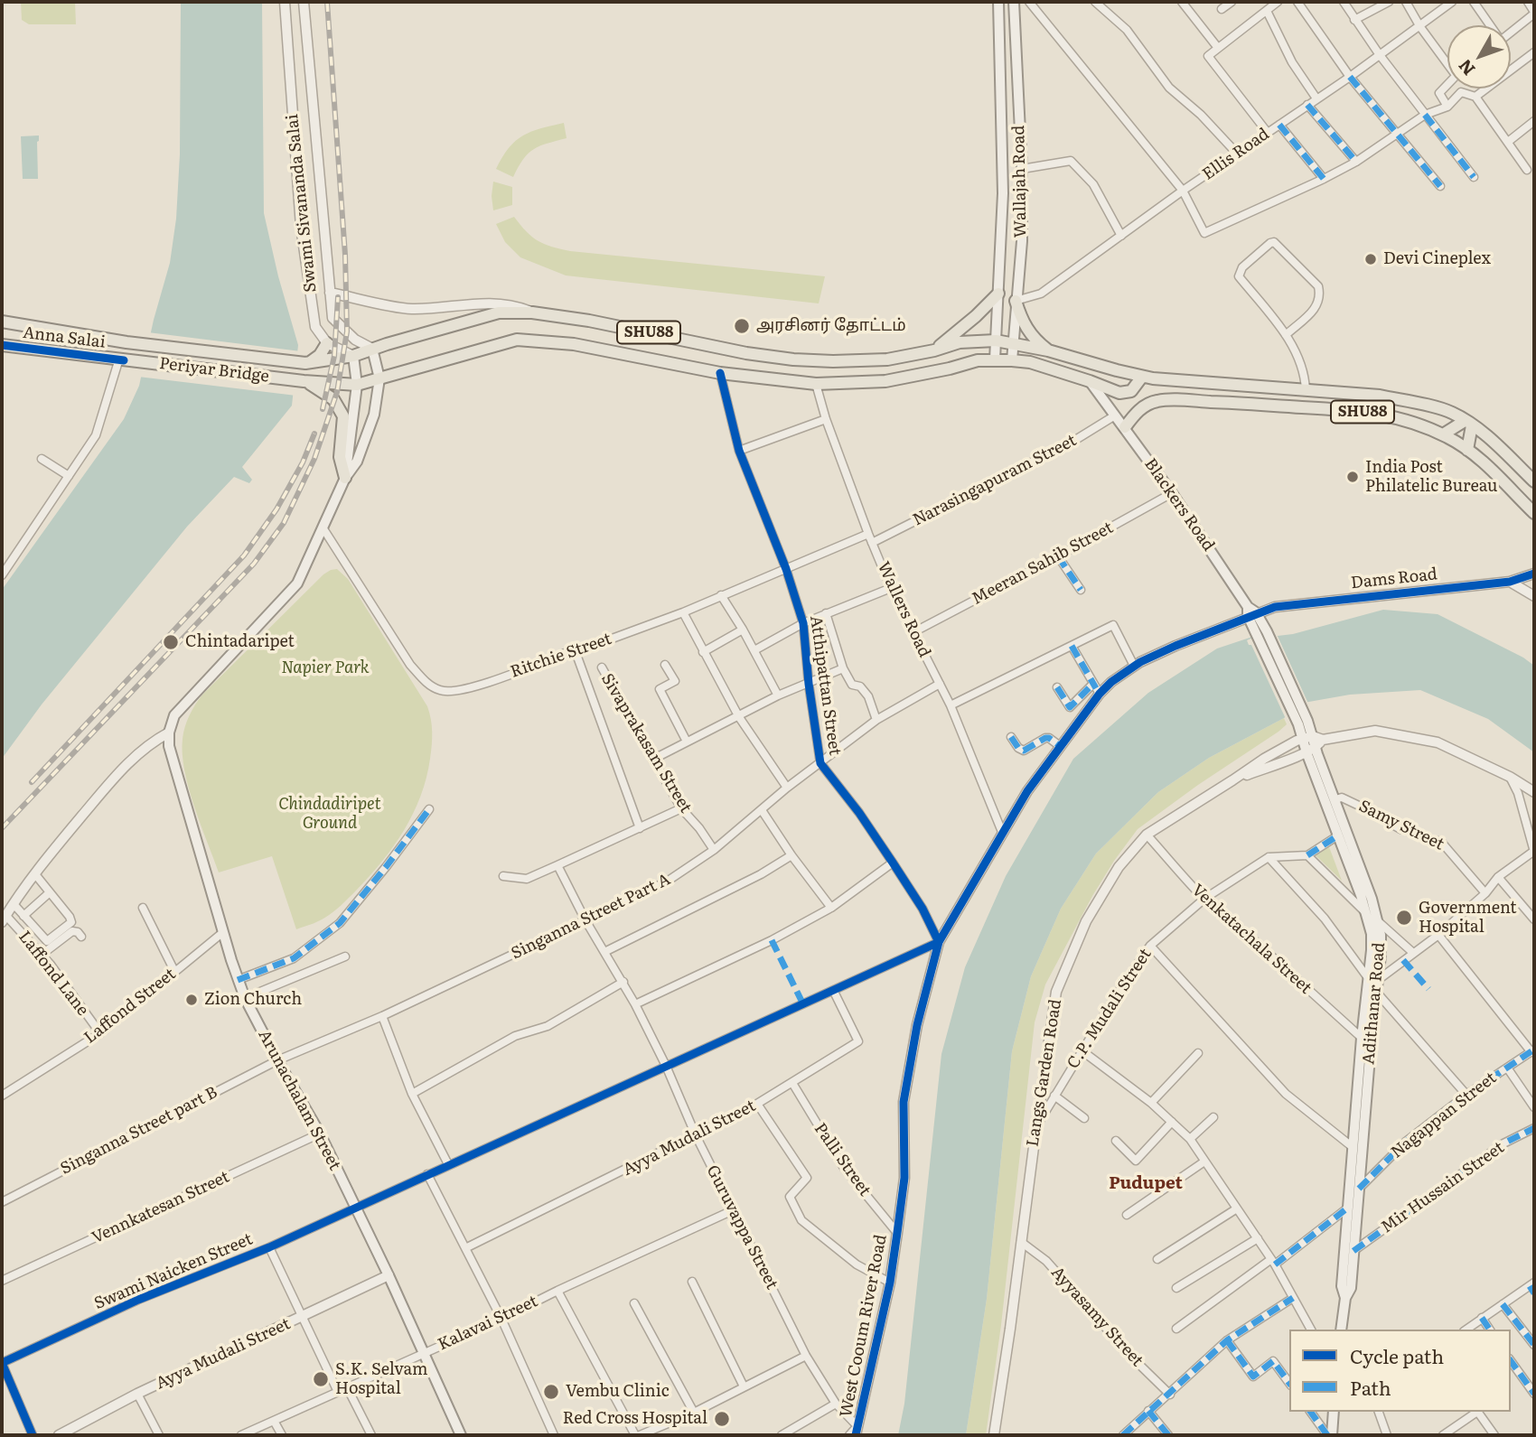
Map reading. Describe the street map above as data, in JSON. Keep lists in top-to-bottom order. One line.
{"streets":{"main road":["Wallajah Road","SHU88","Anna Salai","Periyar Bridge","Blackers Road","Adithanar Road","Arunachalam Street"],"street":["Ellis Road","Swami Sivananda Salai","Narasingapuram Street","Meeran Sahib Street","Dams Road","Wallers Road","Ritchie Street","Atthipattan Street","Sivaprakasam Street","Samy Street","Singanna Street Part A","Venkatachala Street","Laffond Lane","Laffond Street","C.P. Mudali Street","Langs Garden Road","Nagappan Street","Singanna Street part B","Ayya Mudali Street","Palli Street","Mir Hussain Street","Vennkatesan Street","Guruvappa Street","Swami Naicken Street","Ayyasamy Street","Kalavai Street","West Cooum River Road"]},"crossings":[["Ellis Road","Wallajah Road"],["Wallajah Road","SHU88"],["Swami Sivananda Salai","SHU88"],["SHU88","Periyar Bridge"],["SHU88","Blackers Road"],["SHU88","Wallers Road"],["SHU88","Atthipattan Street"],["Anna Salai","Periyar Bridge"],["Narasingapuram Street","Blackers Road"],["Narasingapuram Street","Wallers Road"],["Blackers Road","Meeran Sahib Street"],["Blackers Road","Dams Road"],["Blackers Road","Adithanar Road"],["Blackers Road","West Cooum River Road"],["Meeran Sahib Street","Wallers Road"],["Dams Road","West Cooum River Road"],["Wallers Road","Ritchie Street"],["Wallers Road","Singanna Street Part A"],["Wallers Road","West Cooum River Road"],["Ritchie Street","Atthipattan Street"],["Ritchie Street","Arunachalam Street"],["Atthipattan Street","Singanna Street Part A"],["Atthipattan Street","Swami Naicken Street"],["Atthipattan Street","West Cooum River Road"],["Sivaprakasam Street","Singanna Street Part A"],["Samy Street","Adithanar Road"],["Singanna Street Part A","Arunachalam Street"],["Singanna Street Part A","Singanna Street part B"],["Singanna Street Part A","Guruvappa Street"],["Venkatachala Street","Adithanar Road"],["Venkatachala Street","C.P. Mudali Street"],["Venkatachala Street","Langs Garden Road"],["Laffond Lane","Laffond Street"],["Adithanar Road","Langs Garden Road"],["Adithanar Road","Nagappan Street"],["Adithanar Road","Mir Hussain Street"],["Laffond Street","Arunachalam Street"],["C.P. Mudali Street","Langs Garden Road"],["Langs Garden Road","Ayyasamy Street"],["Arunachalam Street","Singanna Street part B"],["Arunachalam Street","Ayya Mudali Street"],["Arunachalam Street","Vennkatesan Street"],["Arunachalam Street","Swami Naicken Street"],["Arunachalam Street","Kalavai Street"],["Ayya Mudali Street","Palli Street"],["Ayya Mudali Street","Guruvappa Street"],["Ayya Mudali Street","Swami Naicken Street"],["Palli Street","West Cooum River Road"],["Guruvappa Street","Swami Naicken Street"],["Guruvappa Street","Kalavai Street"],["Guruvappa Street","West Cooum River Road"],["Swami Naicken Street","West Cooum River Road"]],"districts":["Pudupet"],"parks":["Napier Park","Chindadiripet Ground"],"places":["Devi Cineplex","அரசினர் தோட்டம்","India Post Philatelic Bureau","Chintadaripet","Government Hospital","Zion Church","S.K. Selvam Hospital","Vembu Clinic","Red Cross Hospital"],"legend":["Cycle path","Path"],"north":"bottom left"}
